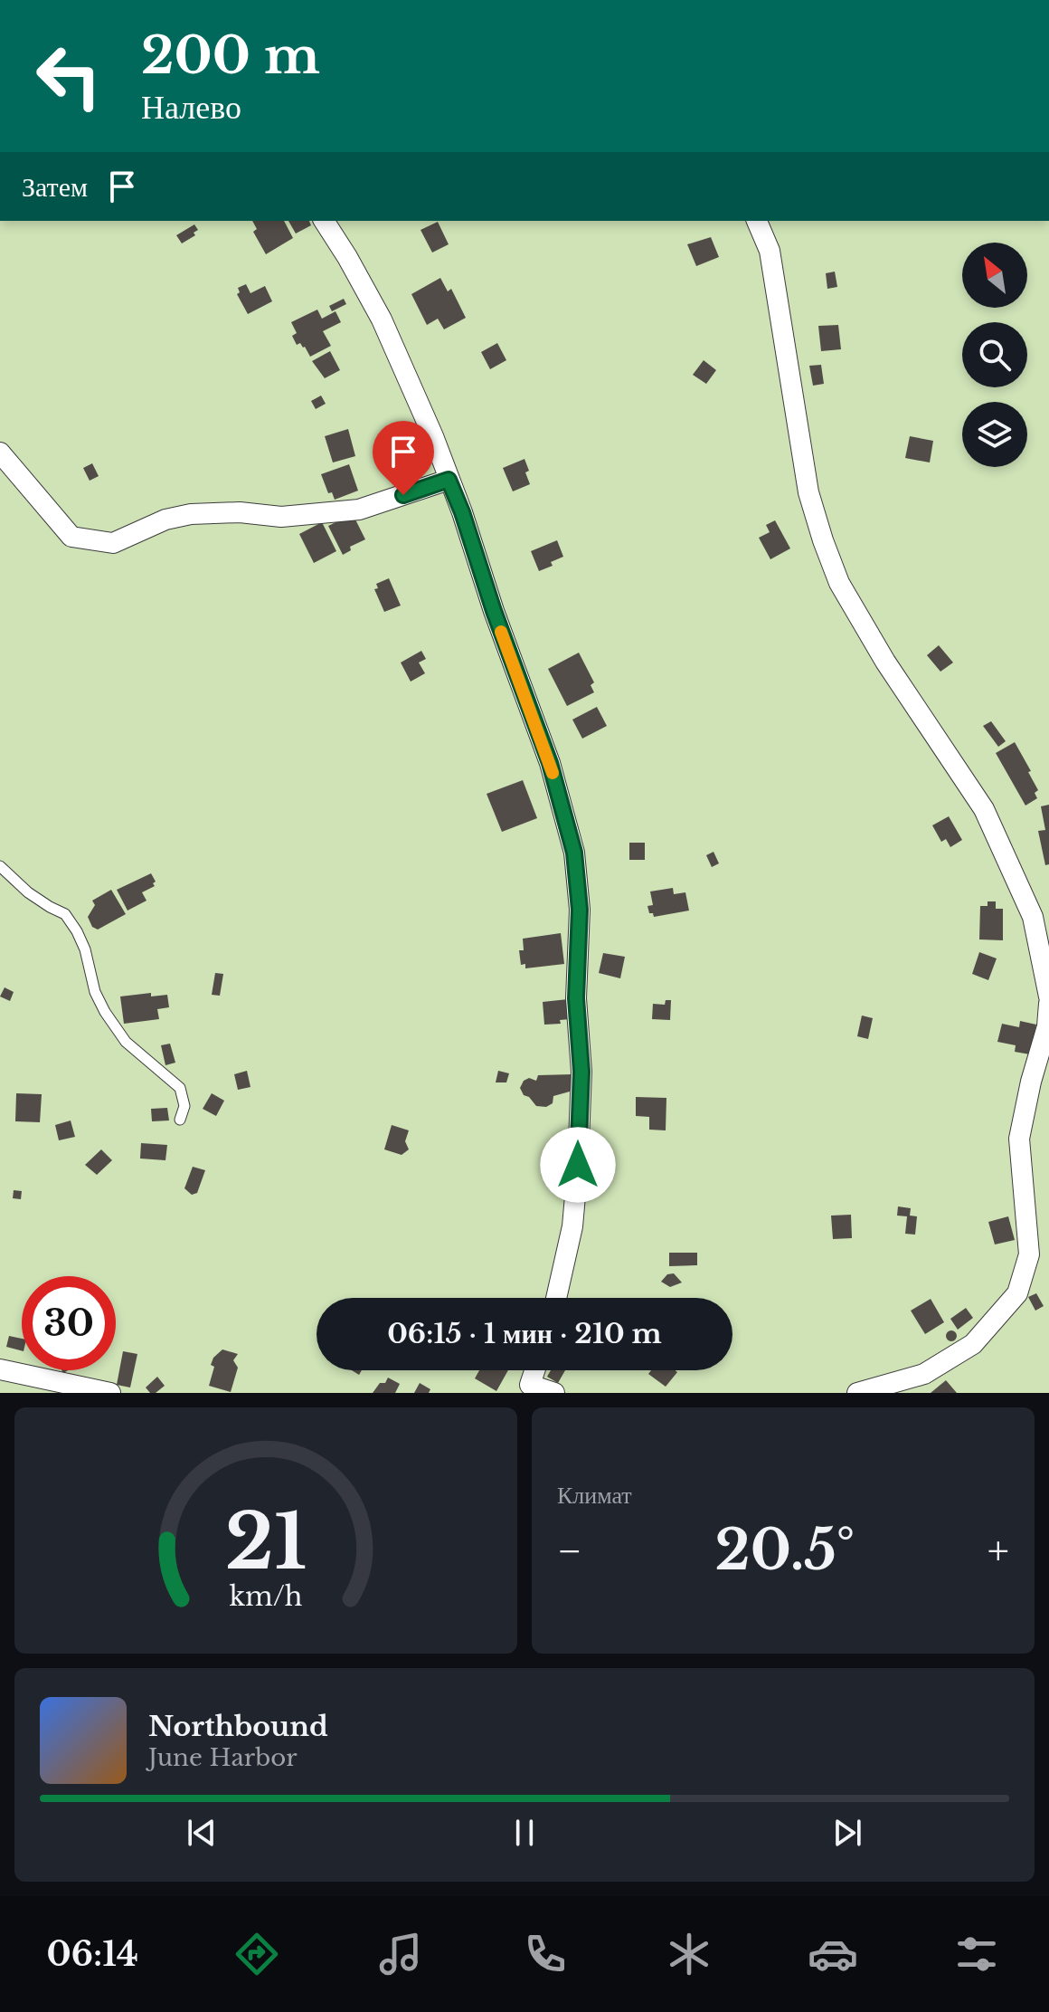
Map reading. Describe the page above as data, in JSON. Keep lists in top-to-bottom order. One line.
{"north":"top left","page":{"turn":["200 m","Налево"],"then":"Затем","limit":"30","trip":"06:15 · 1 мин · 210 m","tile":"Климат","heat":["−","20.5°","+"],"song":["Northbound","June Harbor"],"tabs":"06:14","gauge":["21","km/h"]}}
